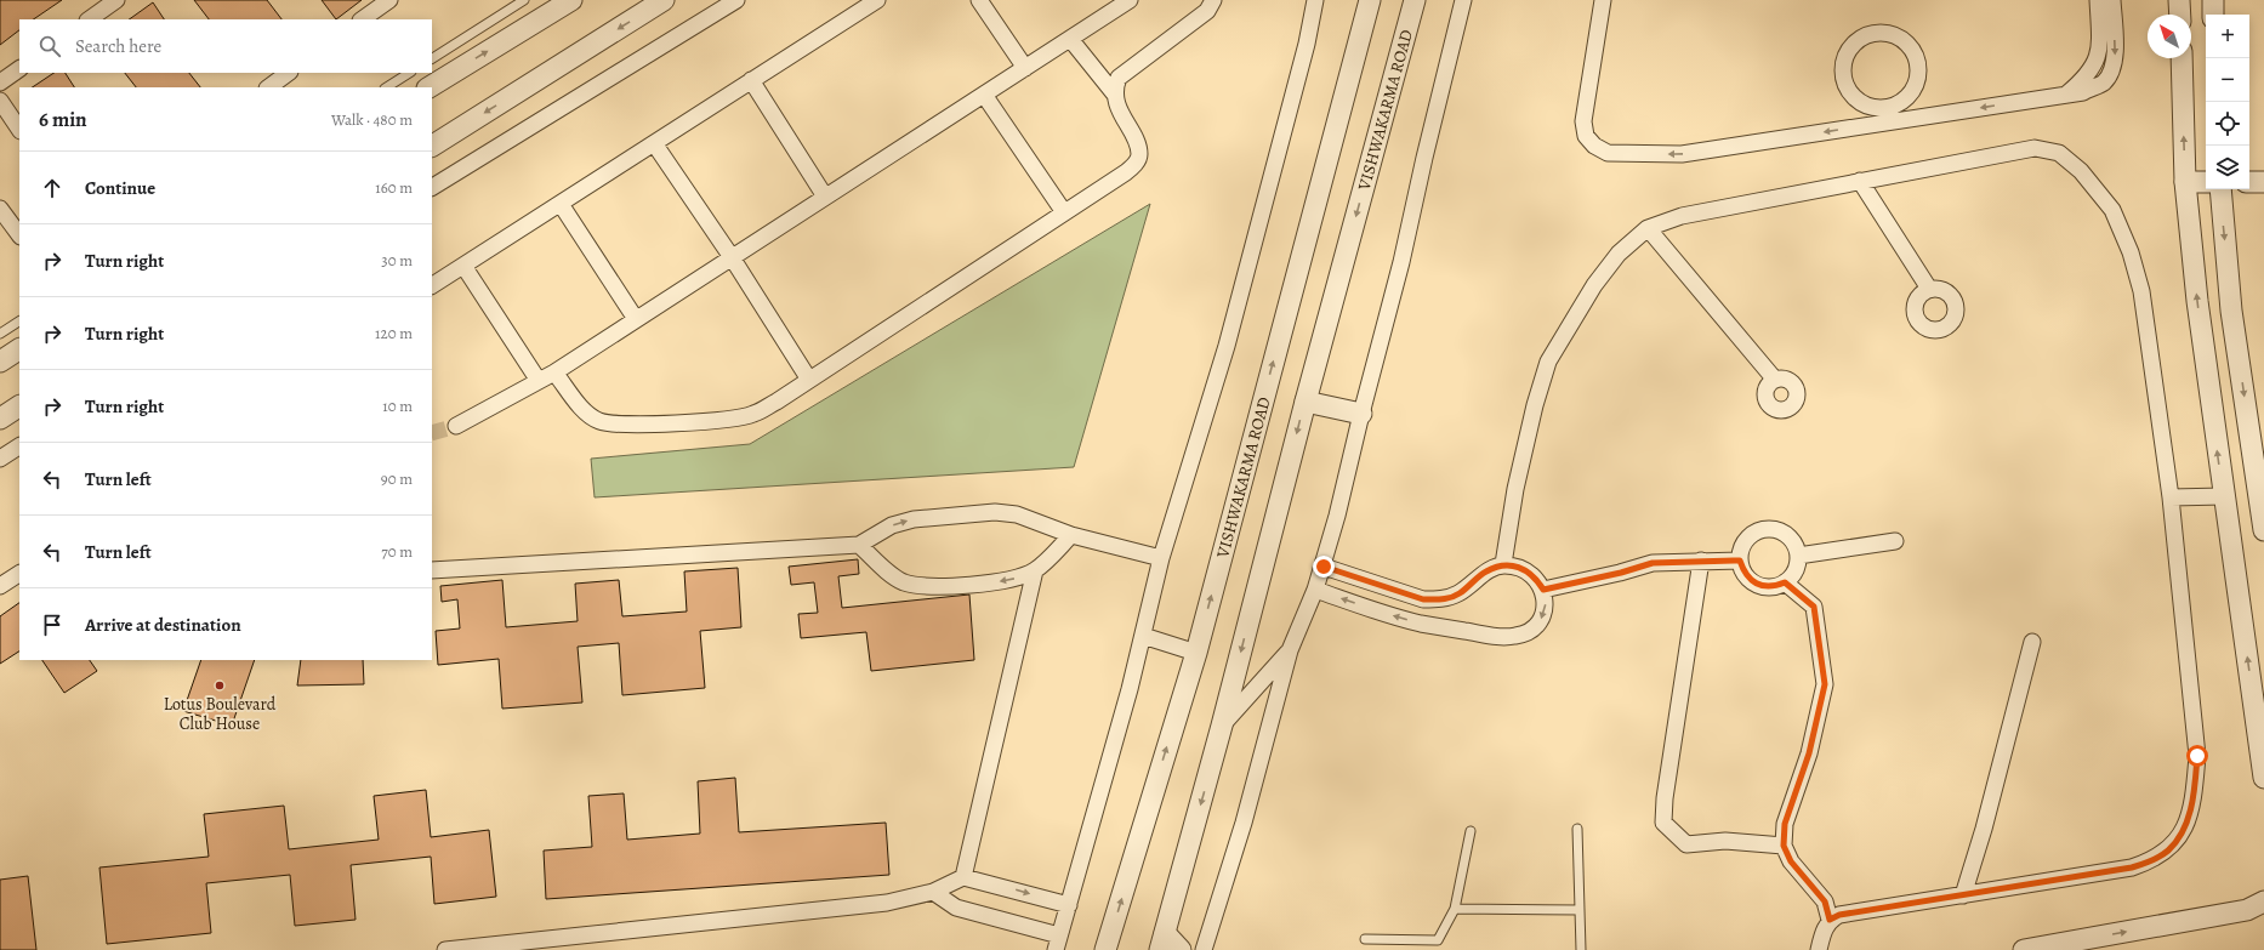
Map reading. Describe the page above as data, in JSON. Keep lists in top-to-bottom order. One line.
{"streets":{"street":["VISHWAKARMA ROAD"]},"places":["Lotus Boulevard Club House"],"north":"top left","page":{"map_buttons":["+","−"],"search":"Search here","heading":["6 min","Walk · 480 m"],"list":[["Continue","160 m"],["Turn right","30 m"],["Turn right","120 m"],["Turn right","10 m"],["Turn left","90 m"],["Turn left","70 m"],"Arrive at destination"]}}
